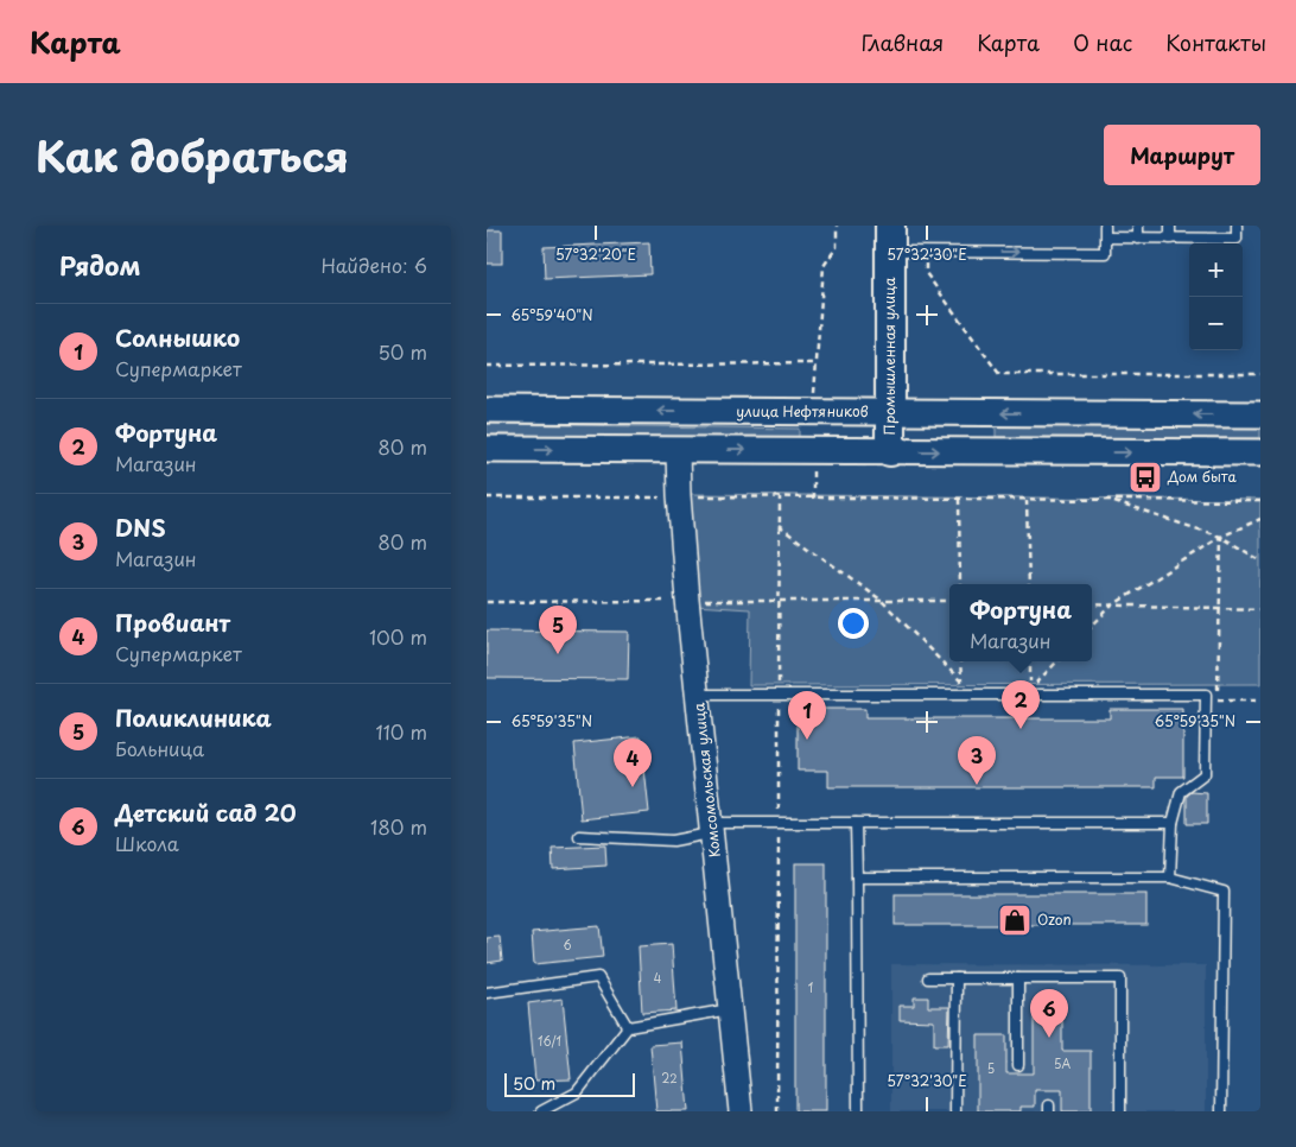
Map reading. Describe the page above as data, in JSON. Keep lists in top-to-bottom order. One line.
{"streets":{"main road":["Промышленная улица","улица Нефтяников"],"street":["Комсомольская улица"]},"crossings":[["Промышленная улица","улица Нефтяников"]],"places":{"bus stop":["Дом быта"],"shop":["Ozon"]},"house_numbers":["6","4","1","16/1","5А","5","22"],"scale_bar":"50 m","page":{"header":"Карта","nav":["Главная","Карта","О нас","Контакты"],"title":"Как добраться","buttons":"Маршрут","heading":["Рядом","Найдено: 6"],"map_buttons":["+","−"],"list":[{"mark":"1","name":"Солнышко","note":"Супермаркет","value":"50 m"},{"mark":"2","name":"Фортуна","note":"Магазин","value":"80 m"},{"mark":"3","name":"DNS","note":"Магазин","value":"80 m"},{"mark":"4","name":"Провиант","note":"Супермаркет","value":"100 m"},{"mark":"5","name":"Поликлиника","note":"Больница","value":"110 m"},{"mark":"6","name":"Детский сад 20","note":"Школа","value":"180 m"}],"popup":["Фортуна","Магазин"],"pins":["5","2","1","3","4","6"],"scale":"50 m"},"coordinates":["57°32'20\"E","57°32'30\"E","65°59'40\"N","65°59'35\"N"]}
